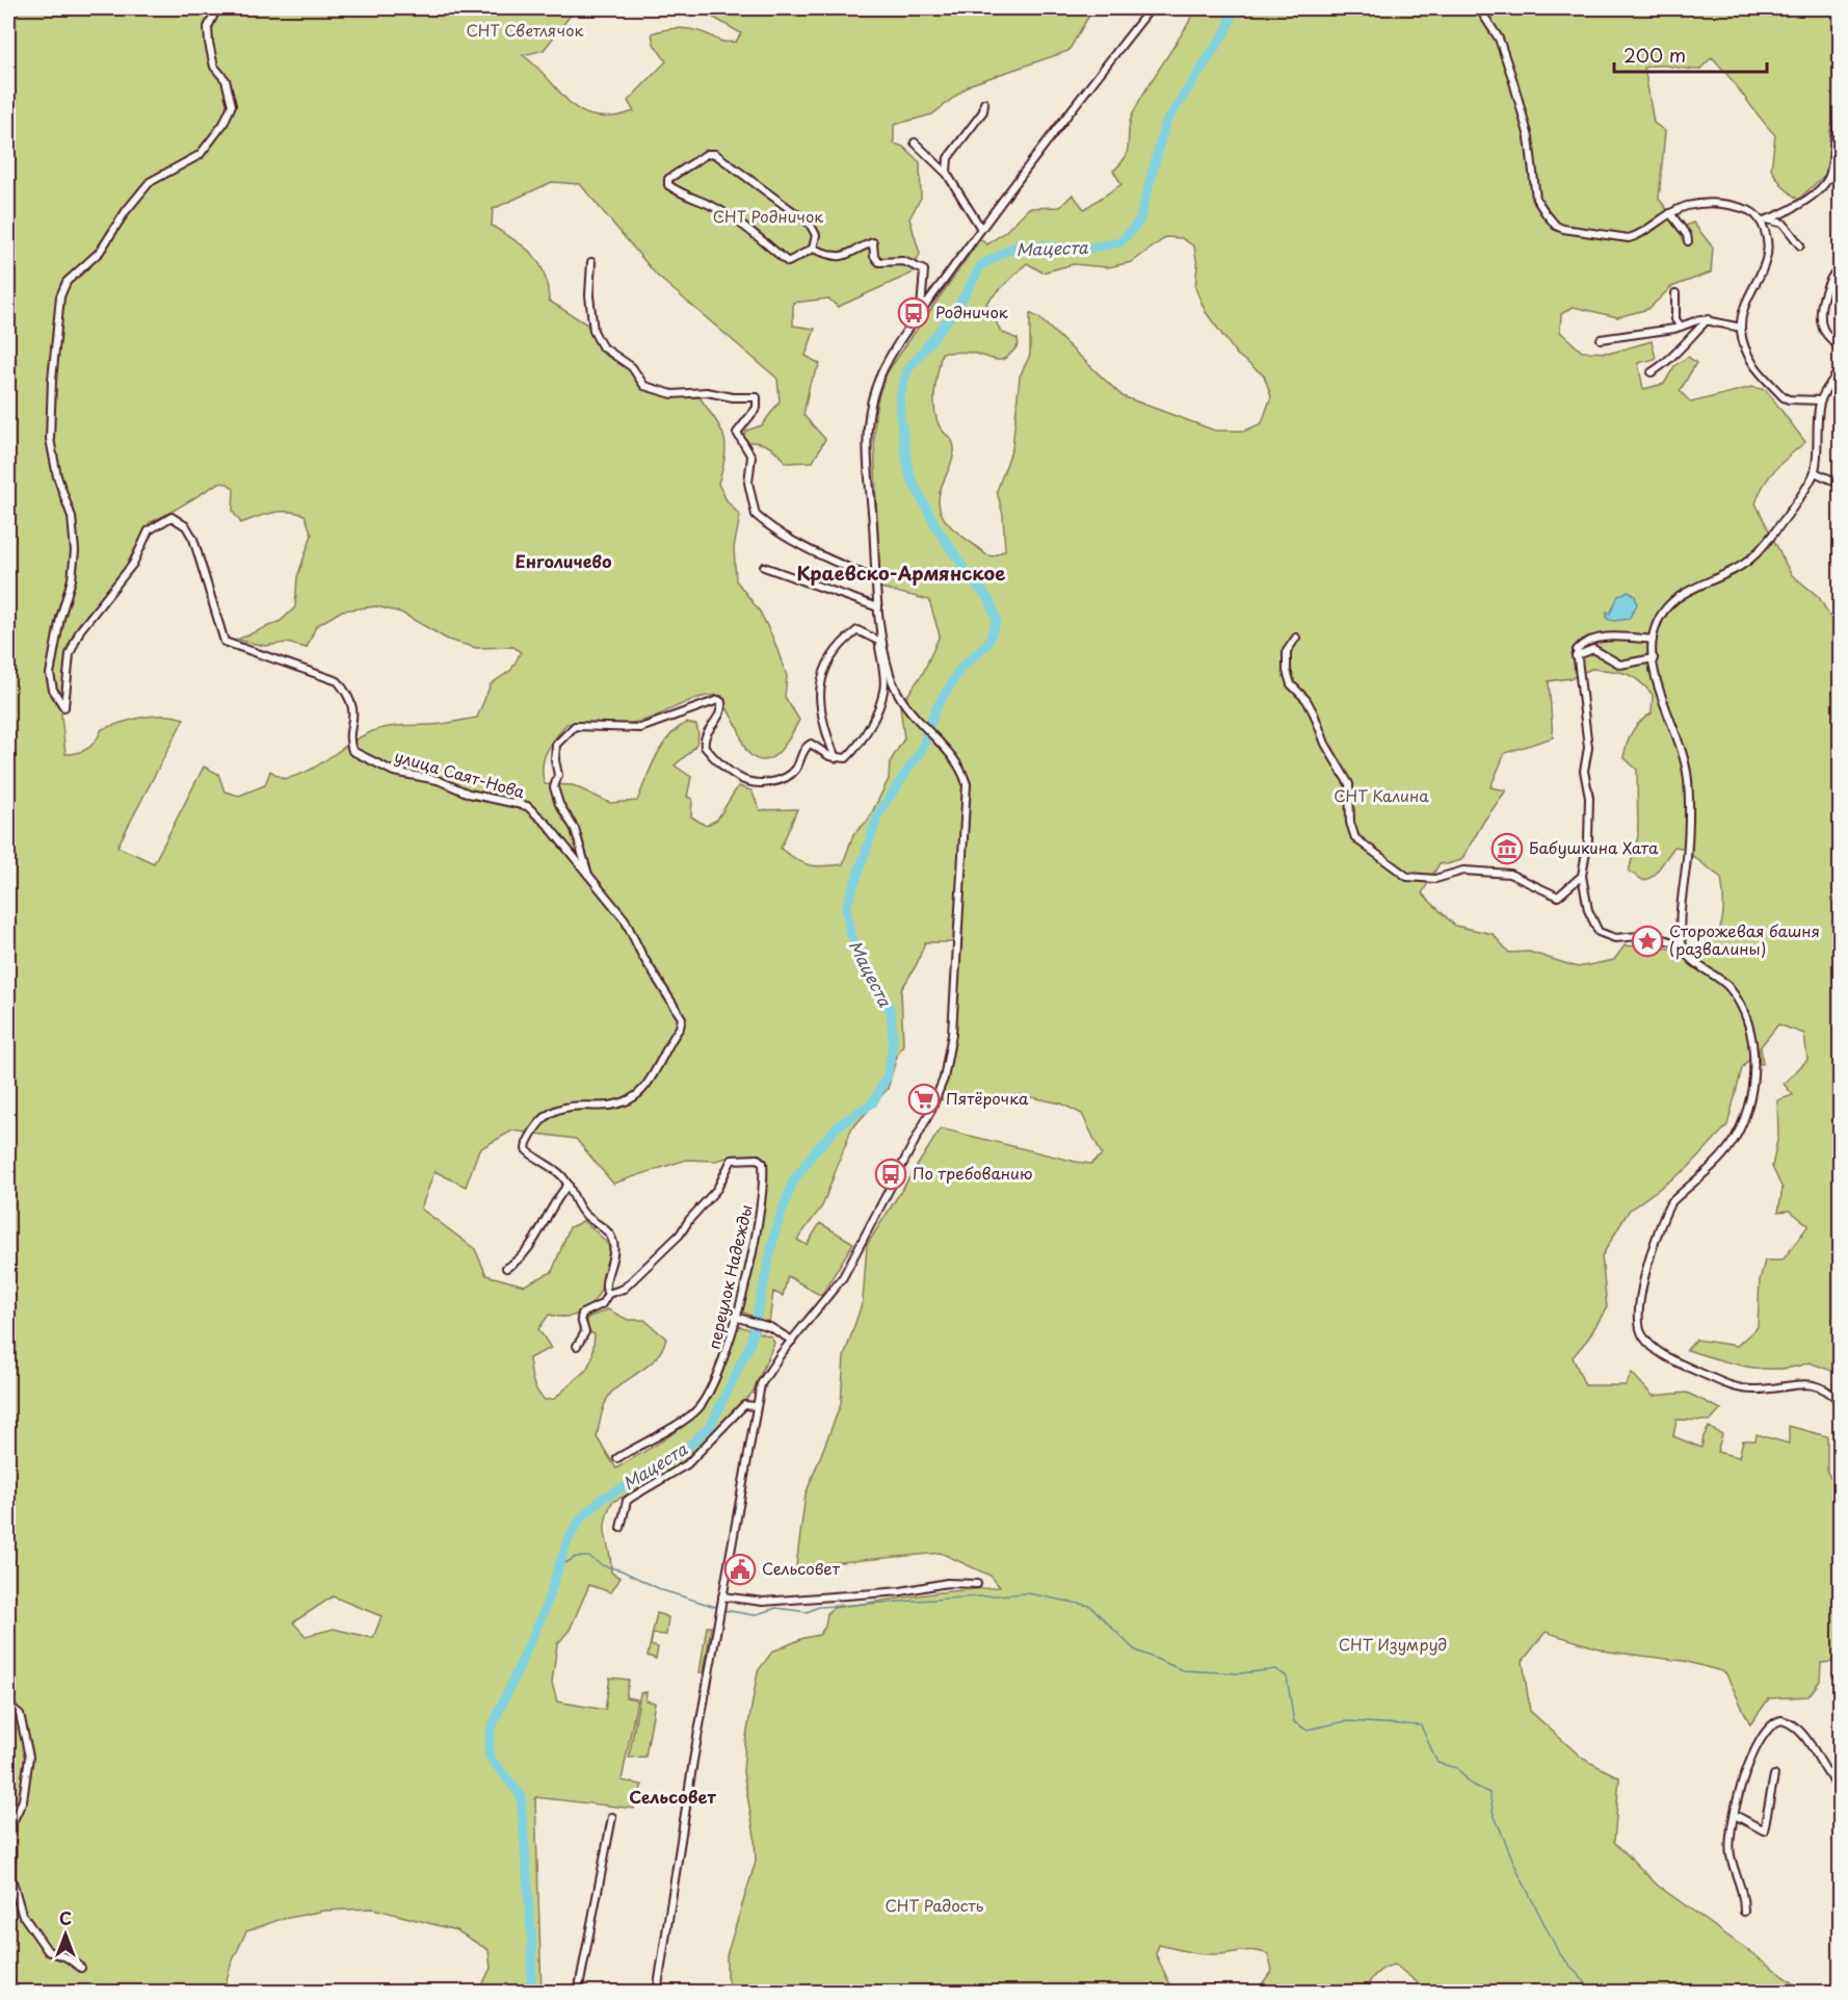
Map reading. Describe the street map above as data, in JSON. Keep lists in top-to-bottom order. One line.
{"streets":{"street":["улица Саят-Нова","переулок Надежды"]},"crossings":[["улица Саят-Нова","переулок Надежды"]],"districts":["Енголичево","Краевско-Армянское","Сельсовет"],"water":["Мацеста"],"parks":["СНТ Светлячок","СНТ Родничок","СНТ Калина","СНТ Изумруд","СНТ Радость"],"places":{"bus stop":["Родничок","По требованию"],"museum":["Бабушкина Хата"],"place":["Сторожевая башня (развалины)"],"supermarket":["Пятёрочка"],"public building":["Сельсовет"]},"scale_bar":"200 m","north":"top"}
